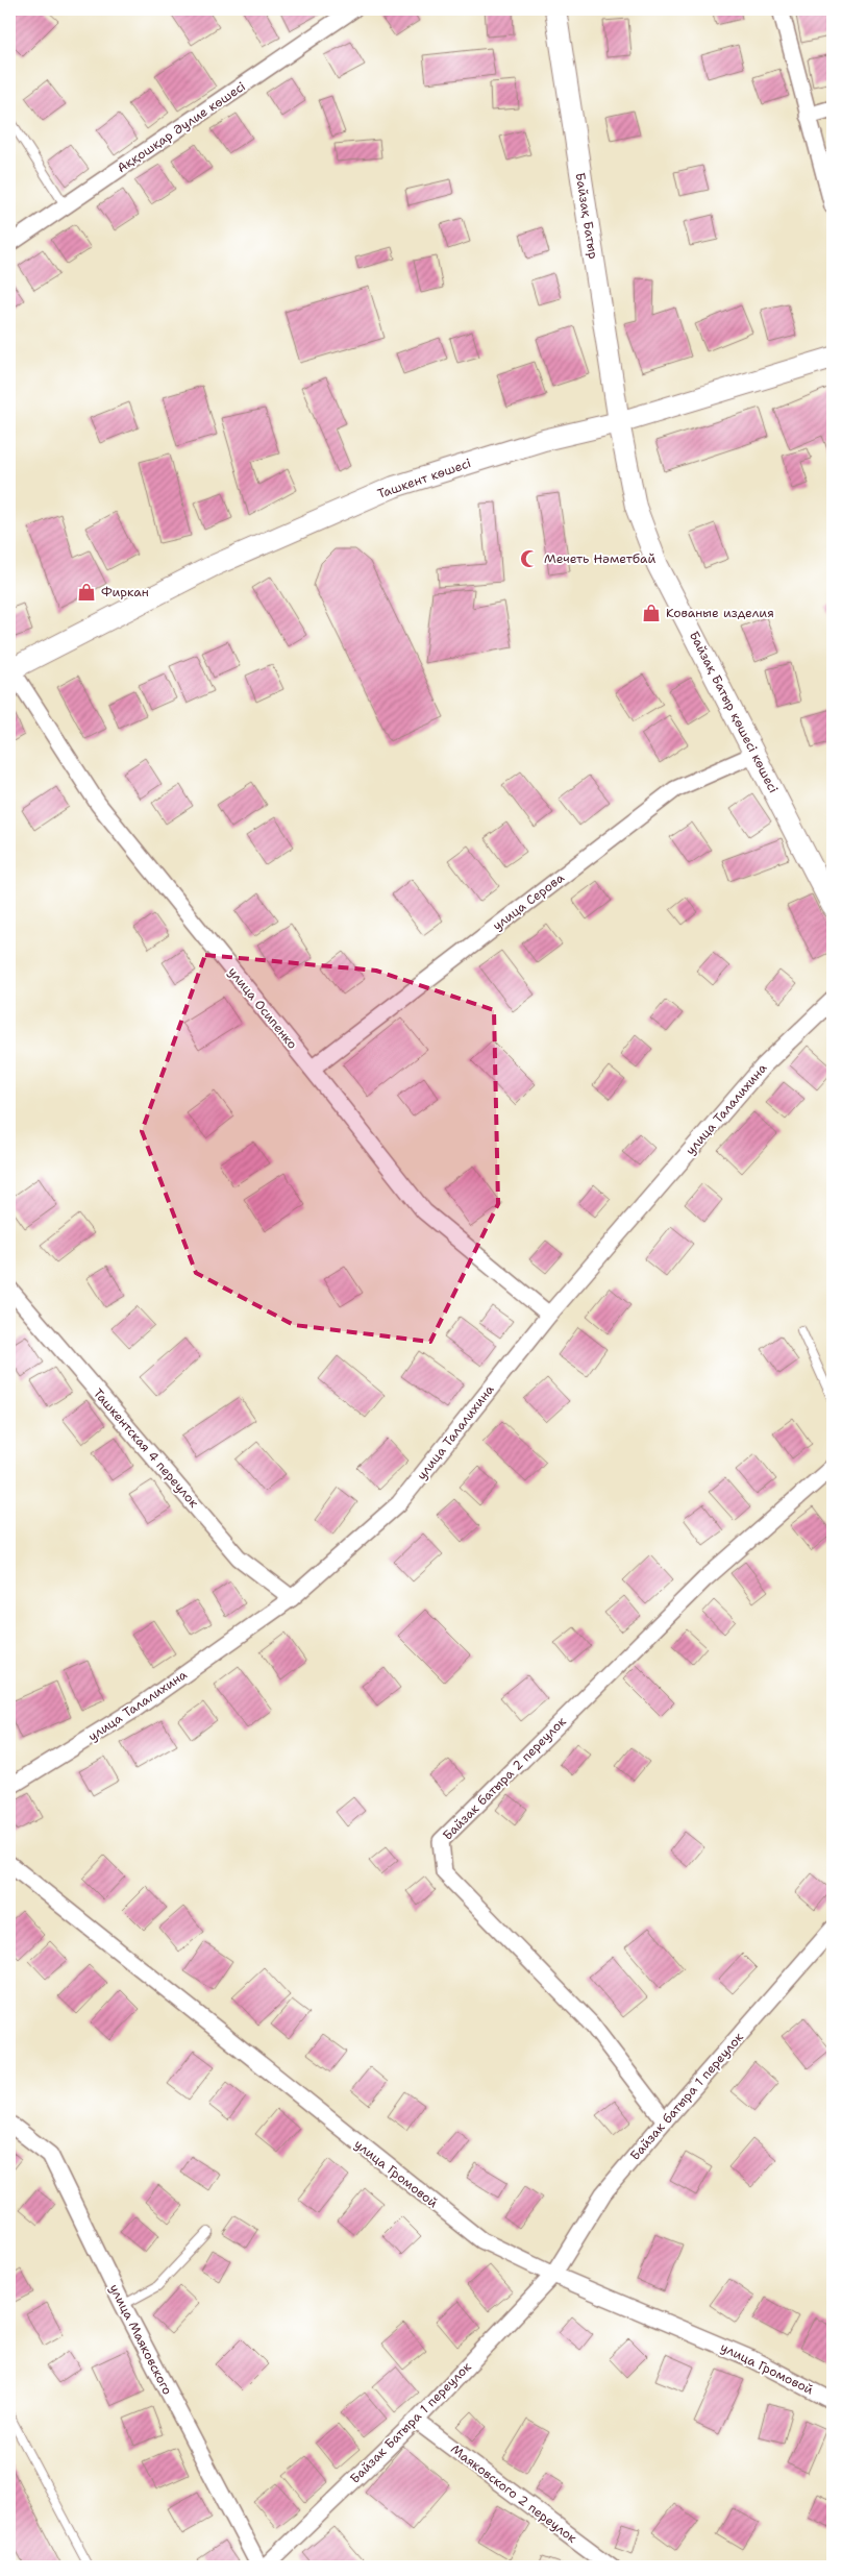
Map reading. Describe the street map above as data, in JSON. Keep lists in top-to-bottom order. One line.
{"streets":{"main road":["Байзақ Батыр","Ташкент көшесі","Байзақ Батыр қөшесі көшесі"],"street":["Аққошқар Әулие көшесі","улица Серова","улица Осипенко","улица Талалихина","Ташкентская 4 переулок","Байзак батыра 2 переулок","Байзак батыра 1 переулок","улица Громовой","улица Маяковского","Байзак Батыра 1 переулок","Маяковского 2 переулок"]},"crossings":[["Байзақ Батыр","Ташкент көшесі"],["Байзақ Батыр","Байзақ Батыр қөшесі көшесі"],["Ташкент көшесі","Байзақ Батыр қөшесі көшесі"],["Ташкент көшесі","улица Осипенко"],["Байзақ Батыр қөшесі көшесі","улица Серова"],["улица Серова","улица Осипенко"],["улица Осипенко","улица Талалихина"],["улица Талалихина","Ташкентская 4 переулок"],["Байзак батыра 2 переулок","Байзак батыра 1 переулок"],["Байзак батыра 1 переулок","улица Громовой"],["Байзак батыра 1 переулок","Байзак Батыра 1 переулок"],["улица Громовой","Байзак Батыра 1 переулок"],["Байзак Батыра 1 переулок","Маяковского 2 переулок"]],"places":{"mosque":["Мечеть Нәметбай"],"shop":["Фиркан","Кованые изделия"]}}
